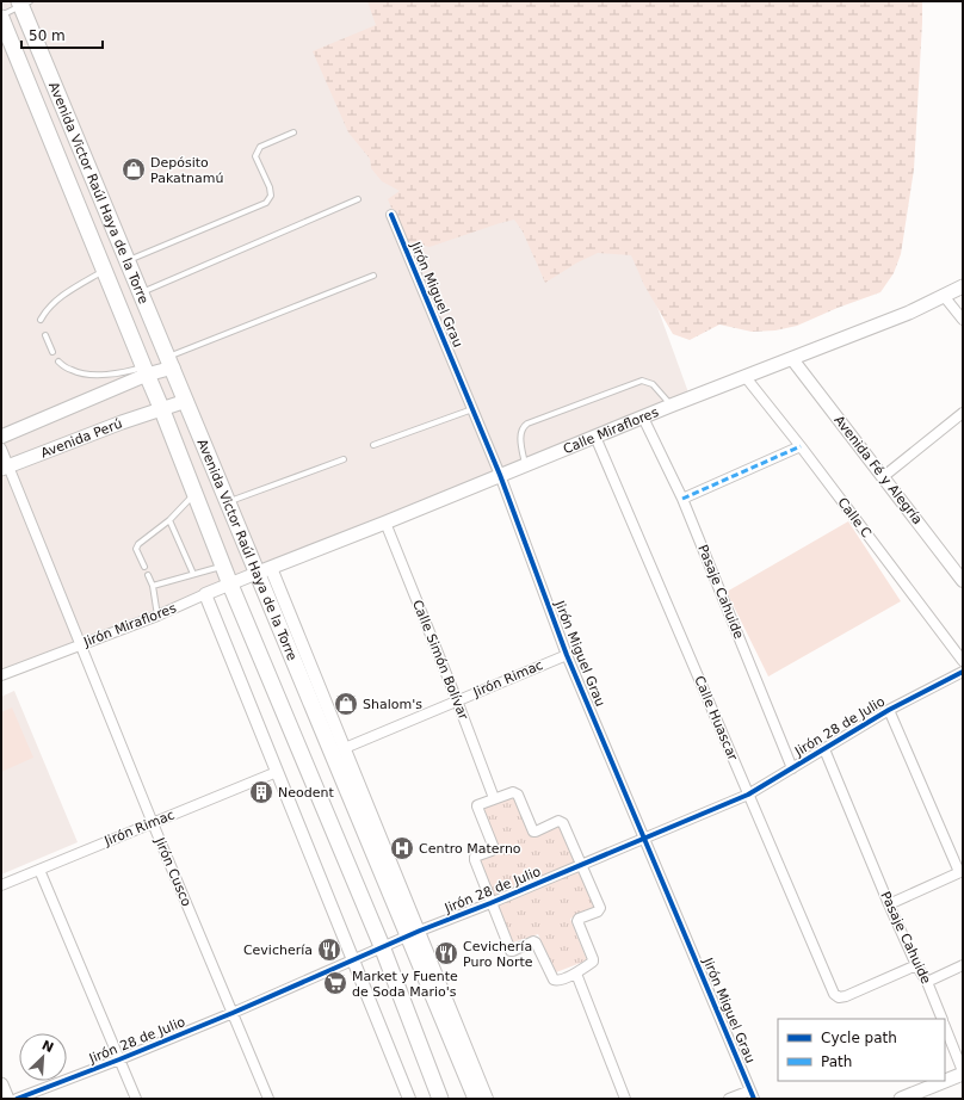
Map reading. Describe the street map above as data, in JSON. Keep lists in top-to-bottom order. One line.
{"streets":{"main road":["Avenida Victor Raúl Haya de la Torre","Calle Miraflores","Avenida Perú"],"street":["Jirón Miguel Grau","Avenida Fé y Alegría","Calle C","Pasaje Cahuide","Jirón Miraflores","Calle Simón Bolívar","Jirón Rimac","Calle Huascar","Jirón 28 de Julio","Jirón Cusco"]},"crossings":[["Avenida Victor Raúl Haya de la Torre","Calle Miraflores"],["Avenida Victor Raúl Haya de la Torre","Avenida Perú"],["Avenida Victor Raúl Haya de la Torre","Jirón Miraflores"],["Avenida Victor Raúl Haya de la Torre","Jirón 28 de Julio"],["Jirón Miguel Grau","Calle Miraflores"],["Jirón Miguel Grau","Jirón Rimac"],["Jirón Miguel Grau","Jirón 28 de Julio"],["Calle Miraflores","Avenida Fé y Alegría"],["Calle Miraflores","Calle C"],["Calle Miraflores","Pasaje Cahuide"],["Calle Miraflores","Jirón Miraflores"],["Calle Miraflores","Calle Simón Bolívar"],["Calle Miraflores","Calle Huascar"],["Avenida Perú","Jirón Cusco"],["Pasaje Cahuide","Calle Huascar"],["Pasaje Cahuide","Jirón 28 de Julio"],["Jirón Miraflores","Jirón Cusco"],["Calle Simón Bolívar","Jirón Rimac"],["Jirón Rimac","Jirón Cusco"],["Calle Huascar","Jirón 28 de Julio"],["Jirón 28 de Julio","Jirón Cusco"]],"places":{"shop":["Depósito Pakatnamú","Shalom's"],"building":["Neodent"],"hospital":["Centro Materno"],"restaurant":["Cevichería","Cevichería Puro Norte"],"supermarket":["Market y Fuente de Soda Mario's"]},"legend":["Cycle path","Path"],"scale_bar":"50 m","north":"top right"}
